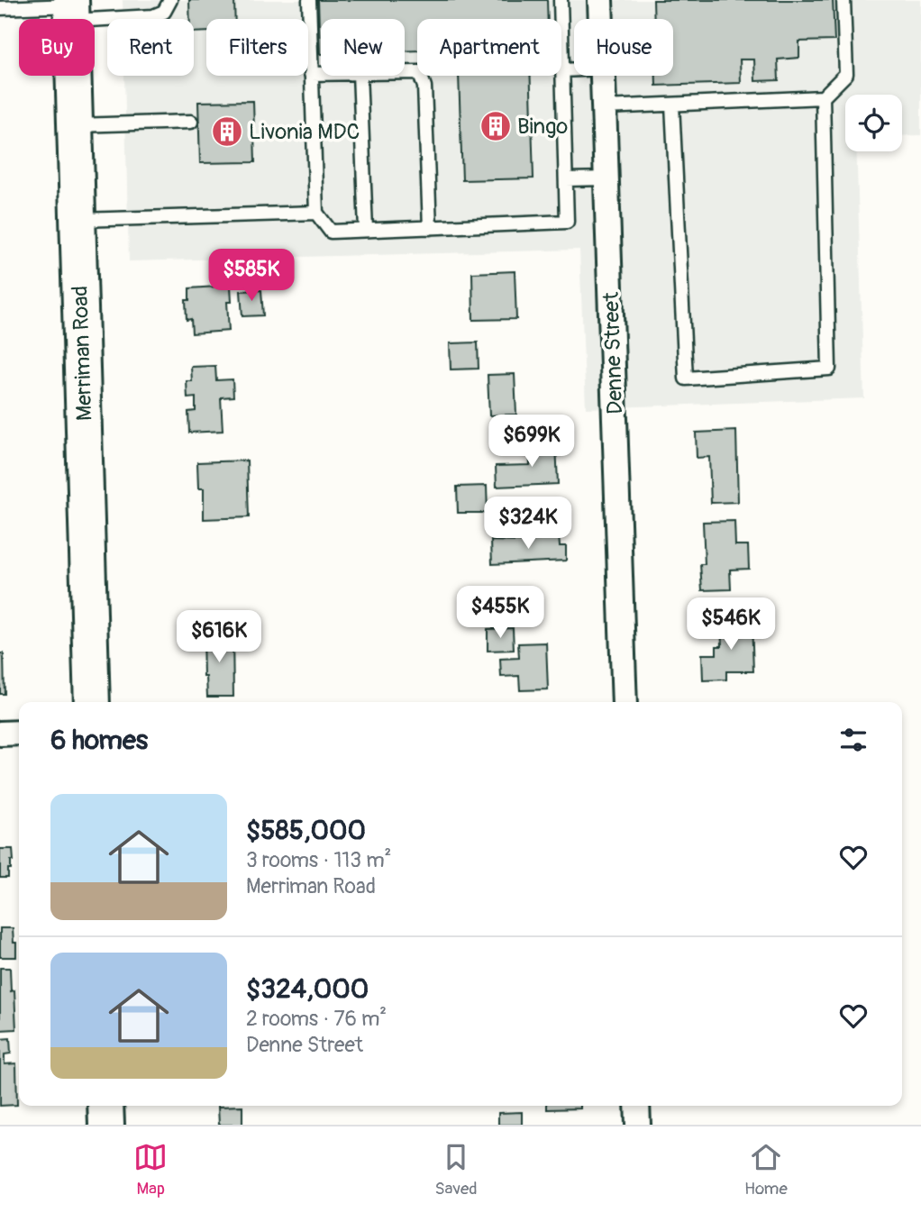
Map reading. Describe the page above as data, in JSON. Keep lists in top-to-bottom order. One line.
{"streets":{"main road":["Merriman Road"],"street":["Denne Street"]},"places":{"building":["Bingo","Livonia MDC"]},"page":{"chip":["Buy","Rent","Filters","New","Apartment","House"],"price":["$585K","$699K","$324K","$455K","$546K","$616K"],"heading":"6 homes","list":[{"name":"$585,000","note":"3 rooms · 113 m² · Merriman Road"},{"name":"$324,000","note":"2 rooms · 76 m² · Denne Street"}],"tabs":["Map","Saved","Home"]}}
